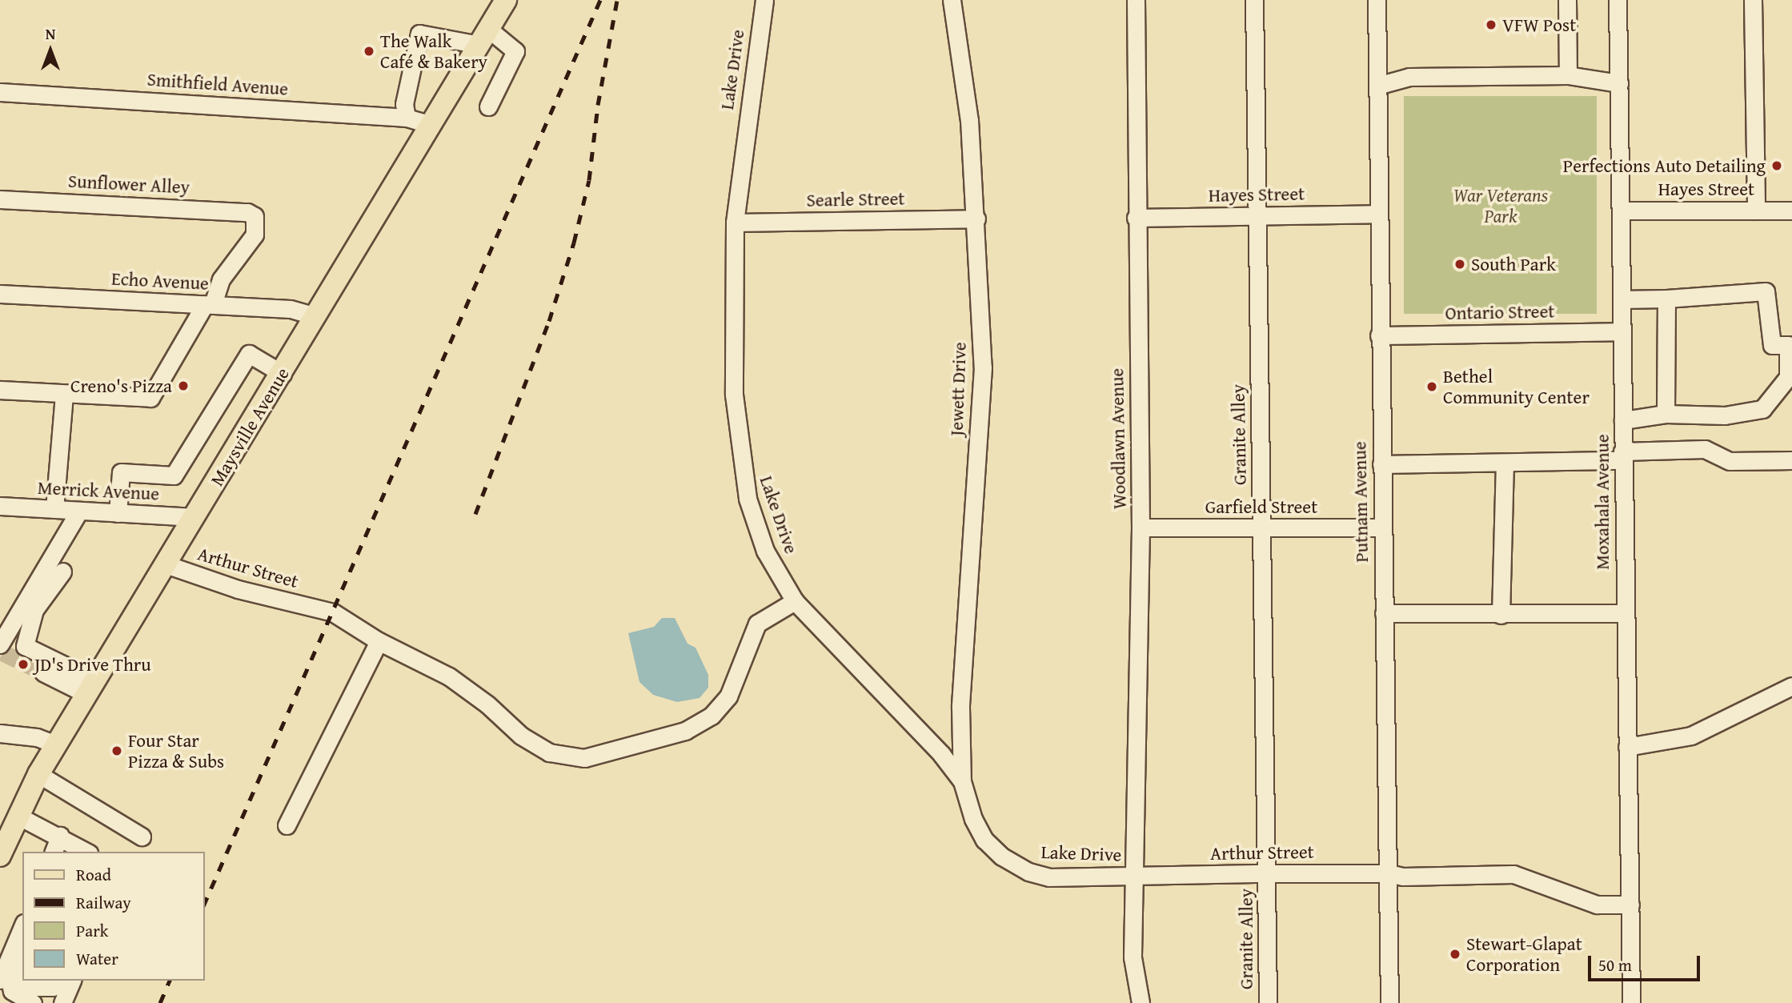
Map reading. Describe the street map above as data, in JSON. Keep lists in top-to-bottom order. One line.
{"streets":{"main road":["Maysville Avenue"],"street":["Lake Drive","Smithfield Avenue","Sunflower Alley","Hayes Street","Searle Street","Echo Avenue","Ontario Street","Jewett Drive","Granite Alley","Woodlawn Avenue","Merrick Avenue","Putnam Avenue","Moxahala Avenue","Garfield Street","Arthur Street"]},"crossings":[["Lake Drive","Searle Street"],["Lake Drive","Jewett Drive"],["Lake Drive","Woodlawn Avenue"],["Lake Drive","Arthur Street"],["Smithfield Avenue","Maysville Avenue"],["Sunflower Alley","Echo Avenue"],["Hayes Street","Granite Alley"],["Hayes Street","Woodlawn Avenue"],["Hayes Street","Putnam Avenue"],["Hayes Street","Moxahala Avenue"],["Searle Street","Jewett Drive"],["Echo Avenue","Maysville Avenue"],["Ontario Street","Putnam Avenue"],["Ontario Street","Moxahala Avenue"],["Maysville Avenue","Merrick Avenue"],["Maysville Avenue","Arthur Street"],["Granite Alley","Garfield Street"],["Granite Alley","Arthur Street"],["Woodlawn Avenue","Garfield Street"],["Woodlawn Avenue","Arthur Street"],["Putnam Avenue","Garfield Street"],["Putnam Avenue","Arthur Street"],["Moxahala Avenue","Arthur Street"]],"parks":["War Veterans Park"],"places":["VFW Post","The Walk Café & Bakery","Perfections Auto Detailing","South Park","Creno's Pizza","Bethel Community Center","JD's Drive Thru","Four Star Pizza & Subs","Stewart-Glapat Corporation"],"legend":["Road","Railway","Park","Water"],"scale_bar":"50 m","north":"top"}
